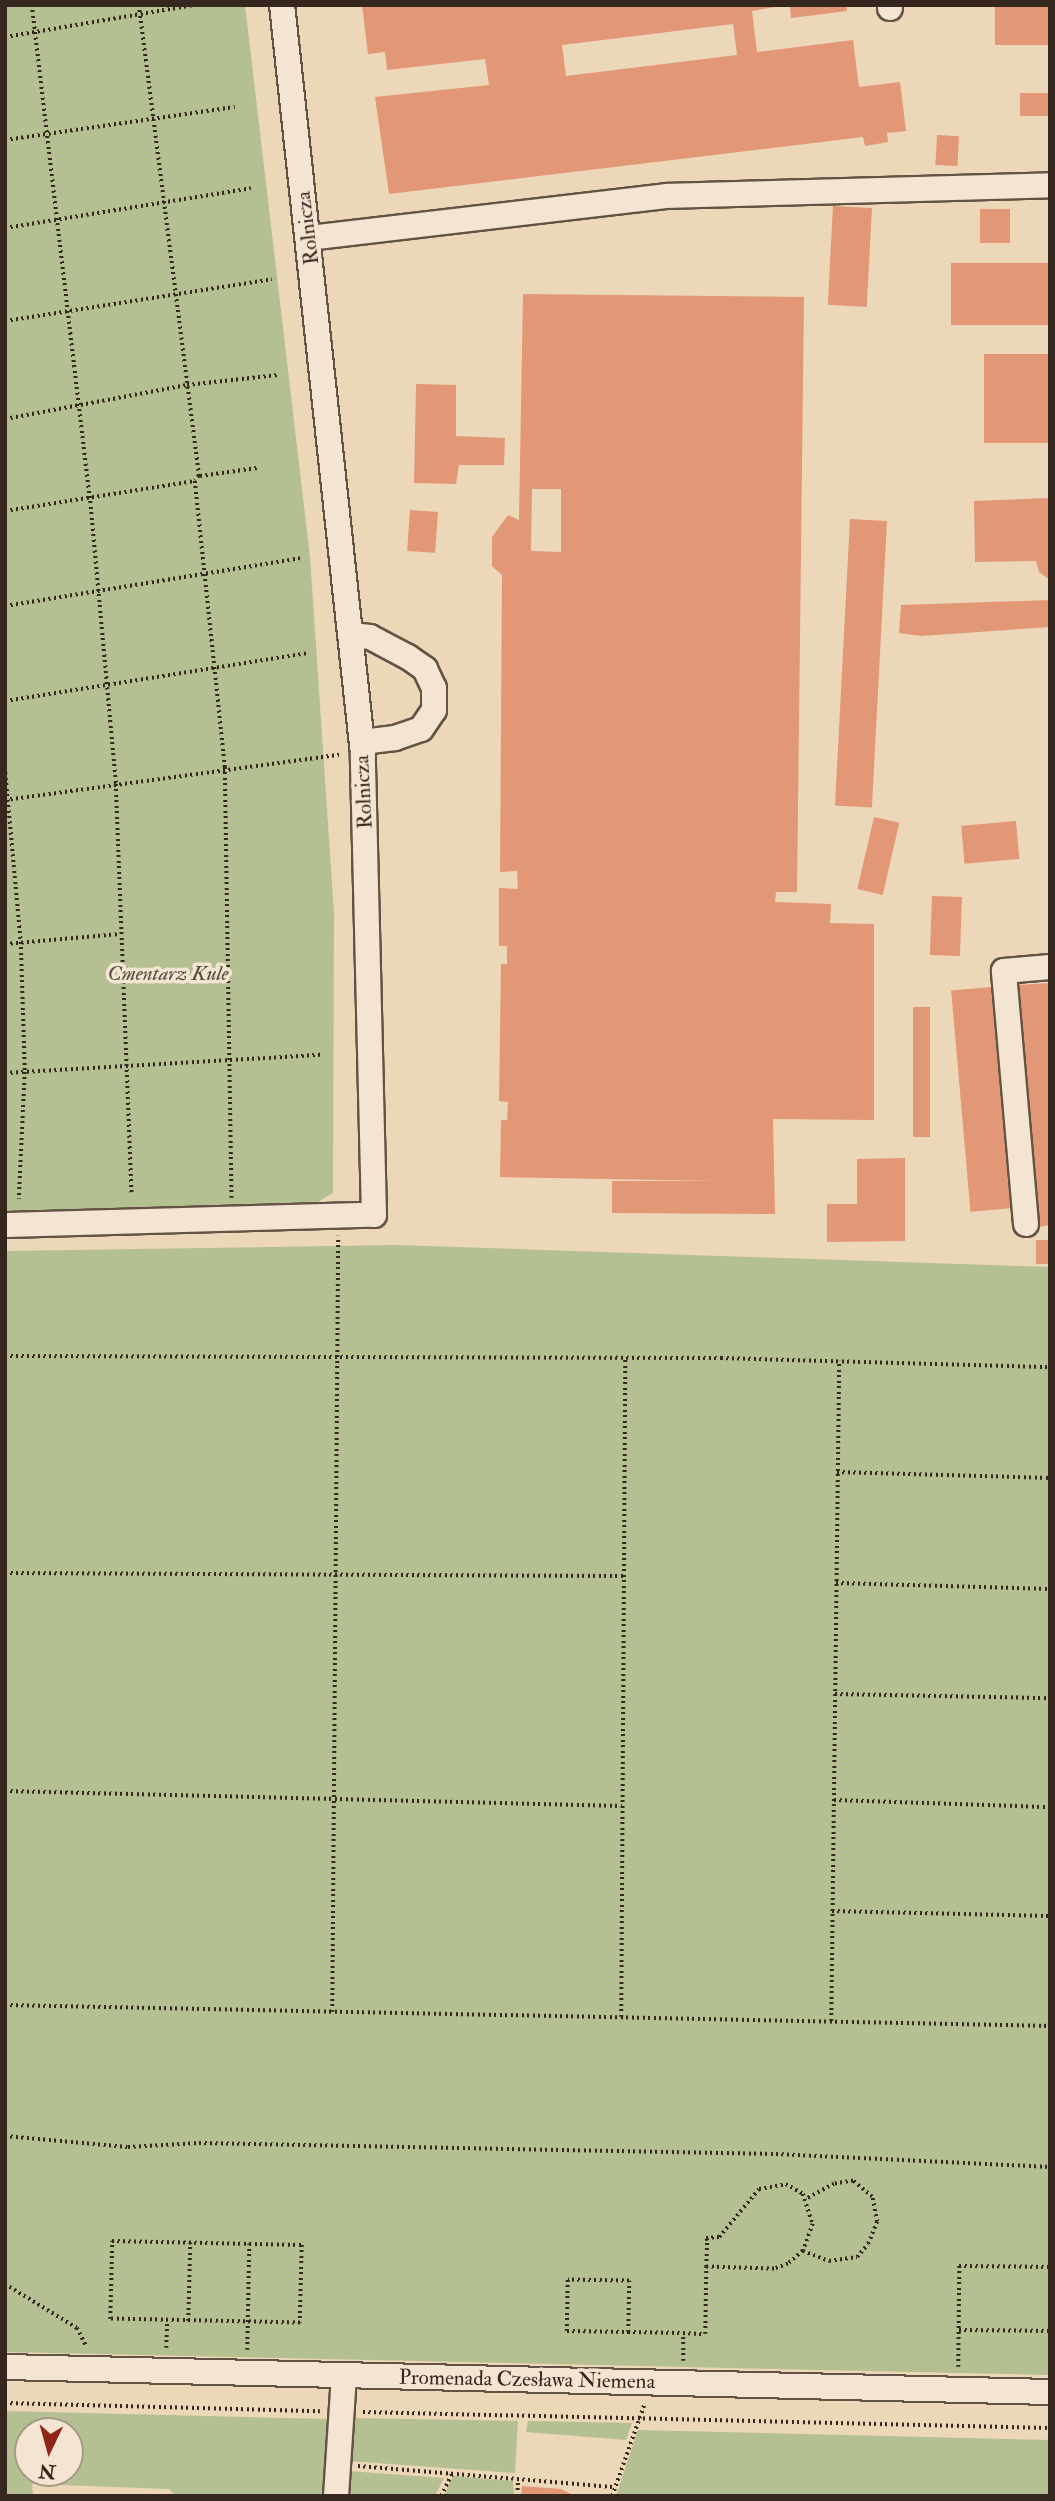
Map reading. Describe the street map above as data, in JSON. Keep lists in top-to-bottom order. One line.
{"streets":{"street":["Rolnicza","Promenada Czesława Niemena"]},"parks":["Cmentarz Kule"],"north":"bottom"}
